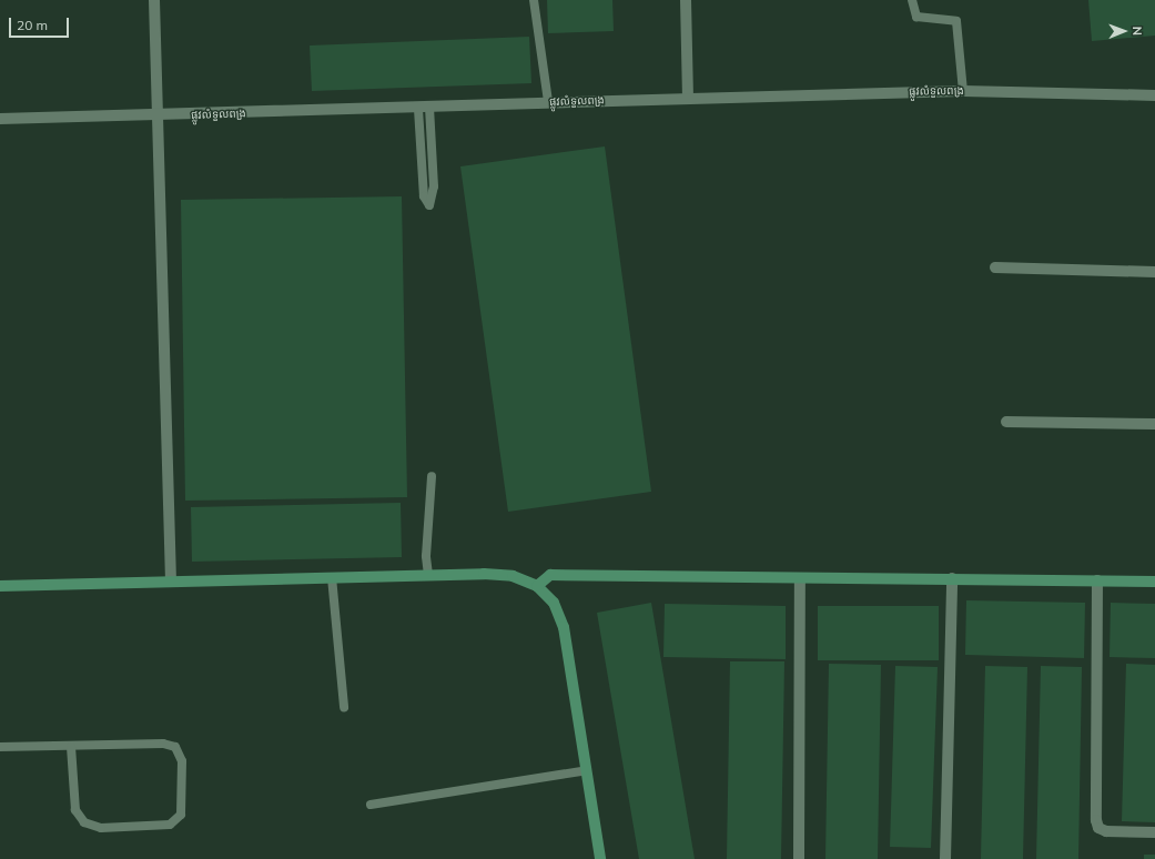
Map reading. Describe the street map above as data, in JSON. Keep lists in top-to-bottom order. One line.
{"streets":{"street":["ផ្លូវលំទួលពង្រ"]},"scale_bar":"20 m","north":"right"}
